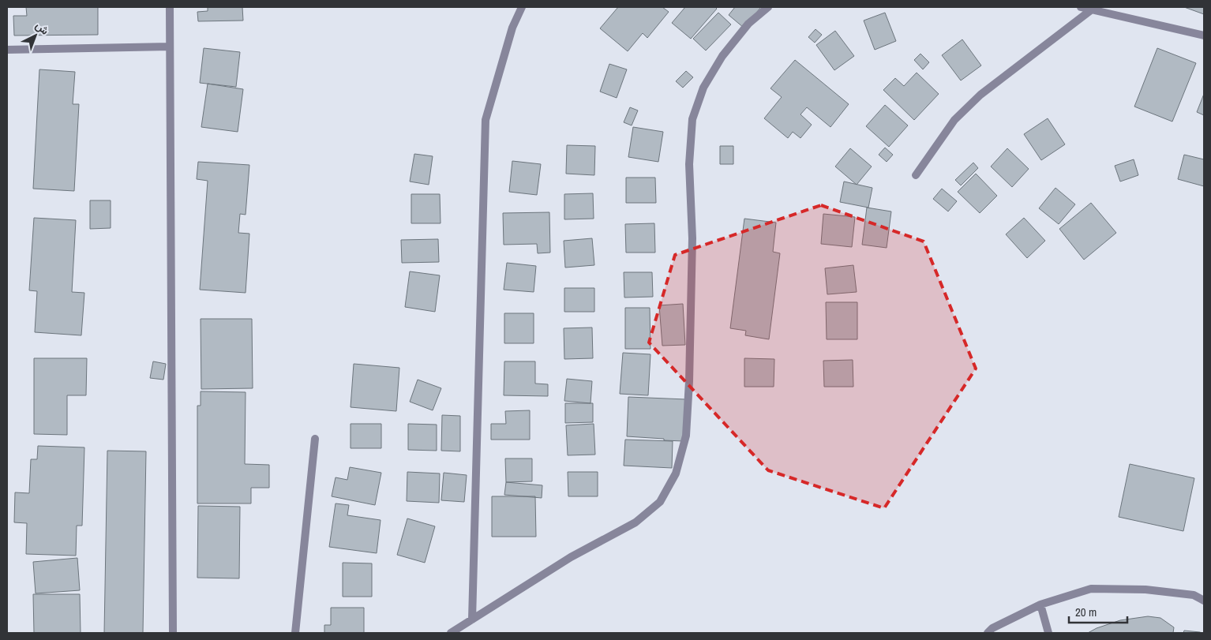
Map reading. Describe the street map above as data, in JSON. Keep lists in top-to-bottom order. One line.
{"scale_bar":"20 m","north":"top right"}
